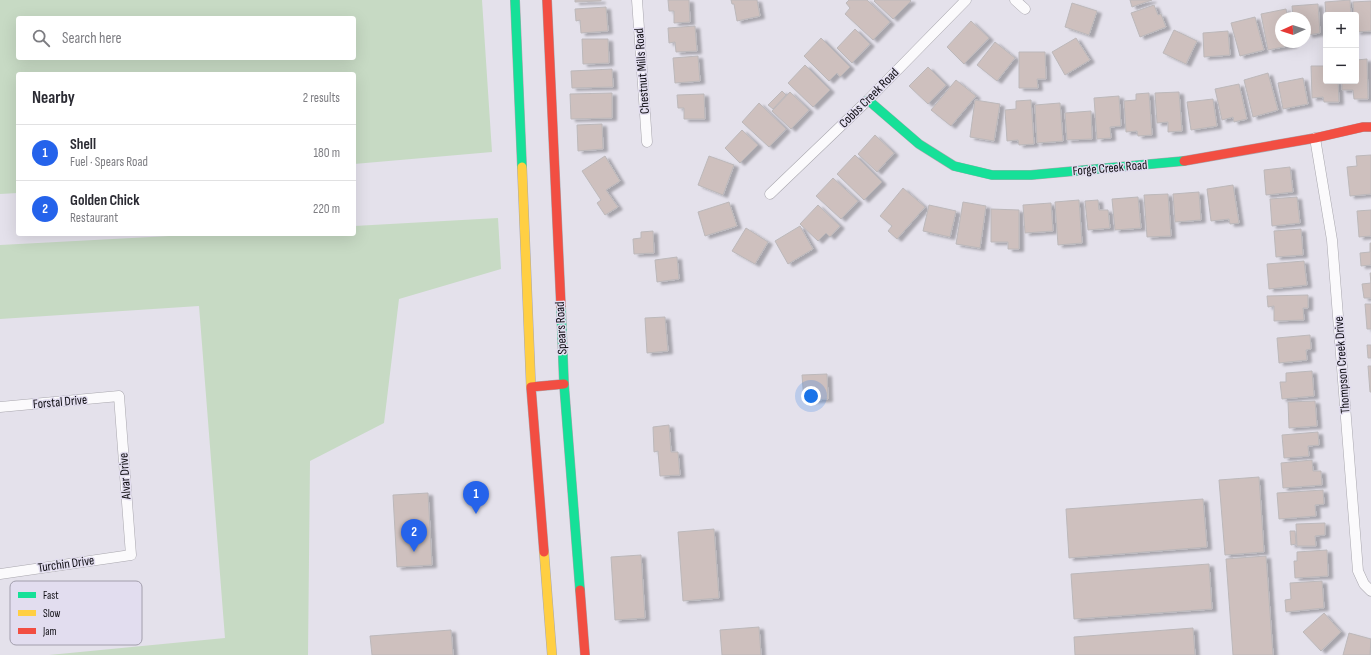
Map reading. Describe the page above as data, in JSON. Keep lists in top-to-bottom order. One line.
{"streets":{"main road":["Forge Creek Road","Spears Road"],"street":["Chestnut Mills Road","Cobbs Creek Road","Thompson Creek Drive","Forstal Drive","Alvar Drive","Turchin Drive"]},"crossings":[["Cobbs Creek Road","Forge Creek Road"],["Forge Creek Road","Thompson Creek Drive"],["Forstal Drive","Alvar Drive"],["Alvar Drive","Turchin Drive"]],"legend":["Fast","Slow","Jam"],"north":"left","page":{"map_buttons":["+","−"],"search":"Search here","heading":["Nearby","2 results"],"list":[{"mark":"1","name":"Shell","note":"Fuel · Spears Road","value":"180 m"},{"mark":"2","name":"Golden Chick","note":"Restaurant","value":"220 m"}],"pins":["1","2"]}}
